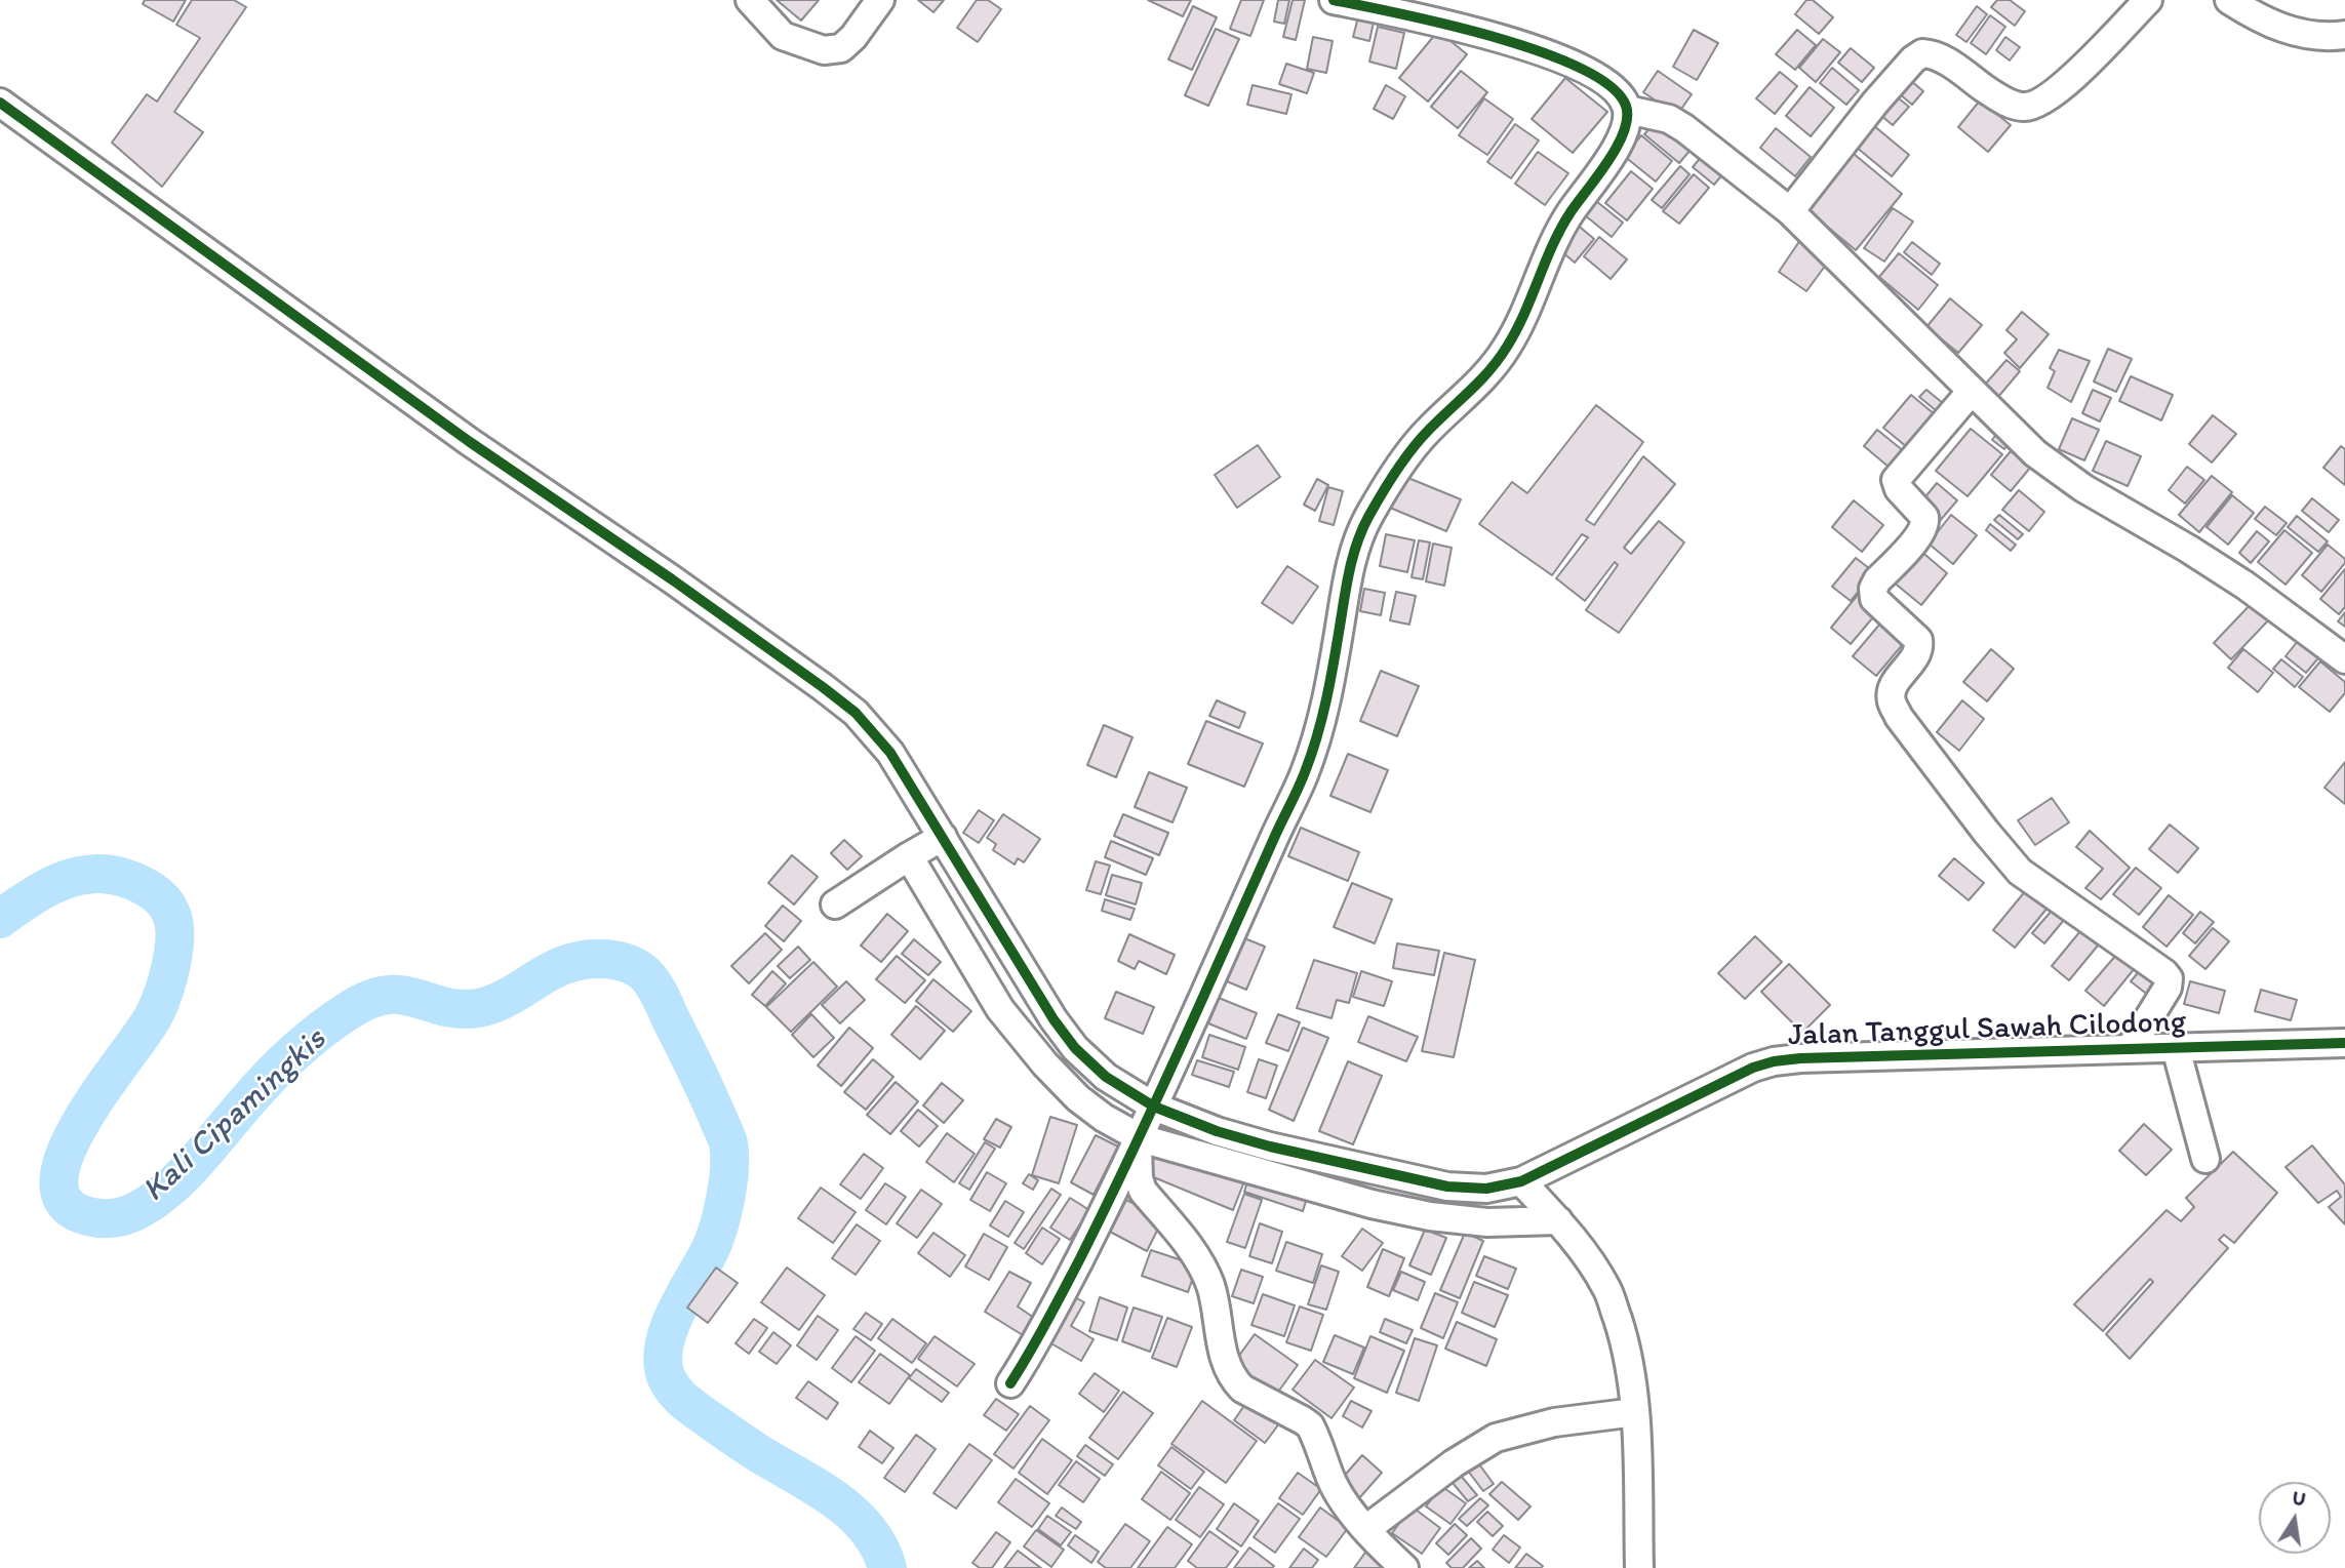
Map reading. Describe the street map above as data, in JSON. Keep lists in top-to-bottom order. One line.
{"streets":{"street":["Jalan Tanggul Sawah Cilodong"]},"water":["Kali Cipamingkis"],"north":"top"}
